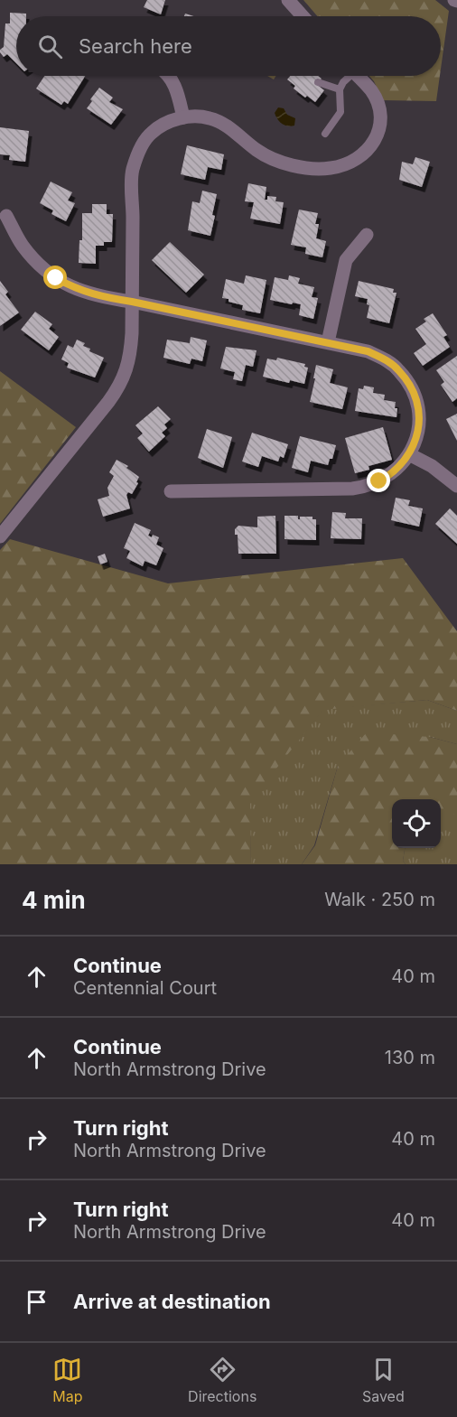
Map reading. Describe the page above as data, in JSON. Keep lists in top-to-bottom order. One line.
{"page":{"search":"Search here","heading":["4 min","Walk · 250 m"],"list":[["Continue","Centennial Court","40 m"],["Continue","North Armstrong Drive","130 m"],["Turn right","North Armstrong Drive","40 m"],["Turn right","North Armstrong Drive","40 m"],"Arrive at destination"],"nav":["Map","Directions","Saved"]}}
